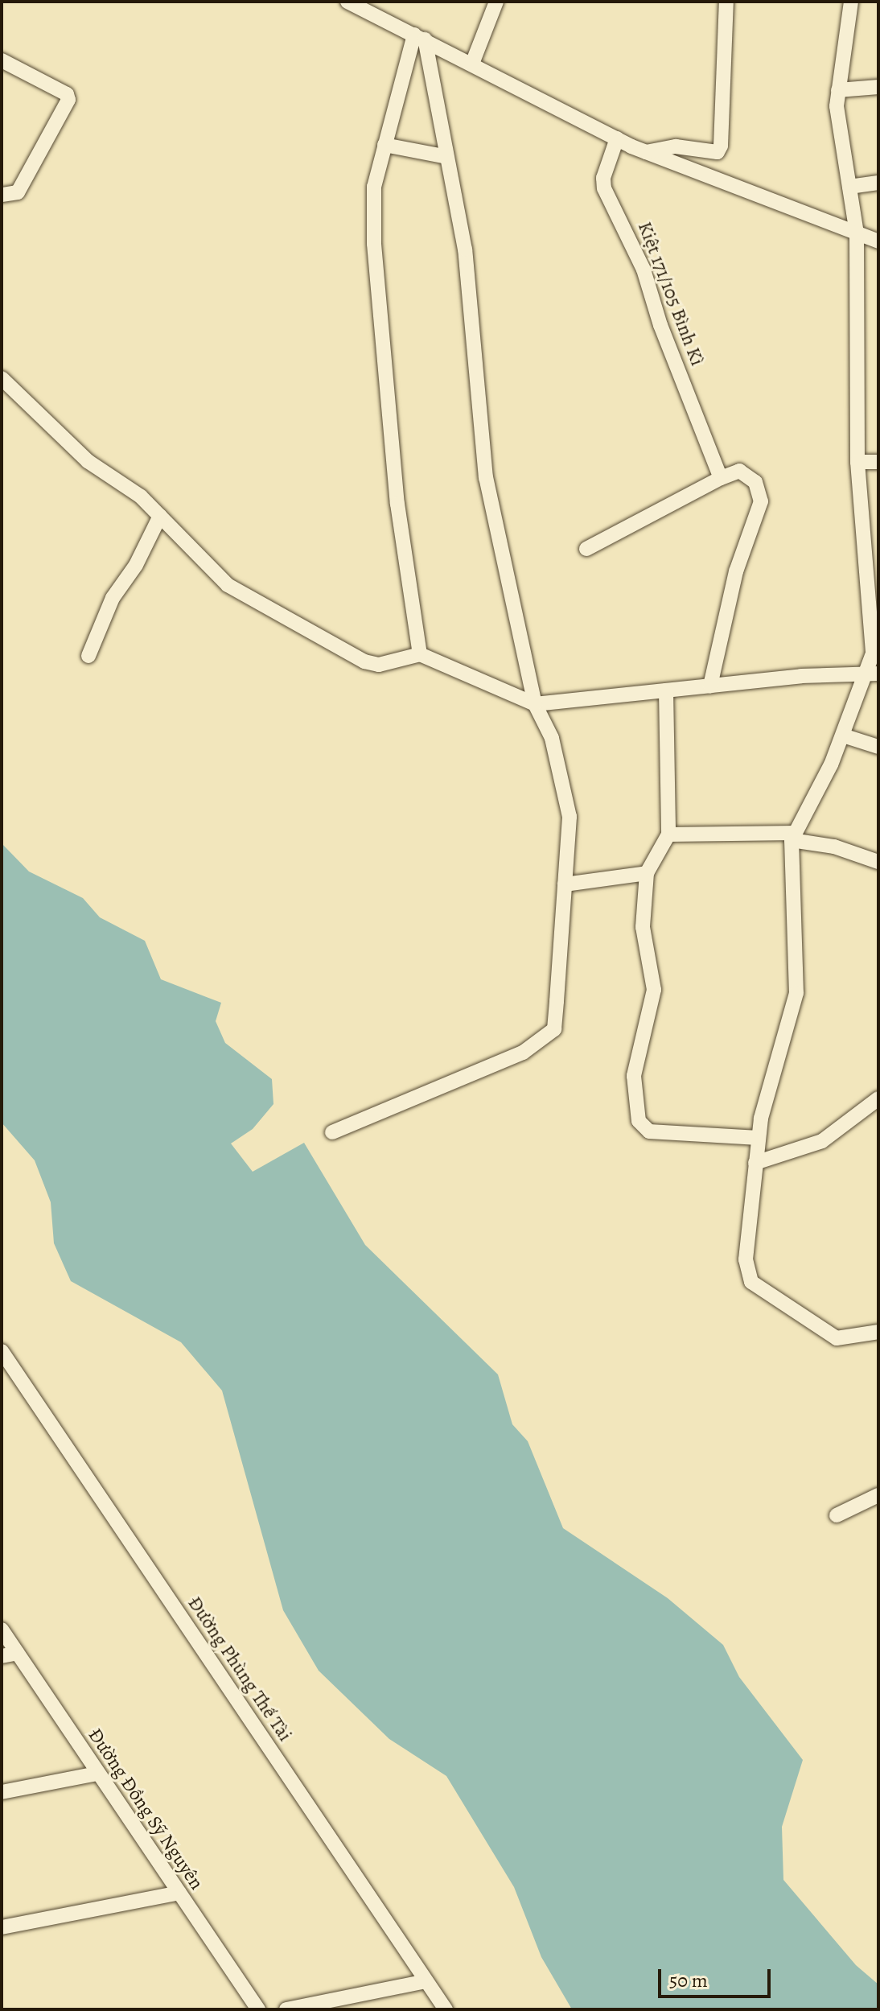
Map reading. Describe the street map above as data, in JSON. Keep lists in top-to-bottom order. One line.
{"streets":{"street":["Kiệt 171/105 Bình Kì","Đường Phùng Thế Tài","Đường Đồng Sỹ Nguyên"]},"scale_bar":"50 m"}
